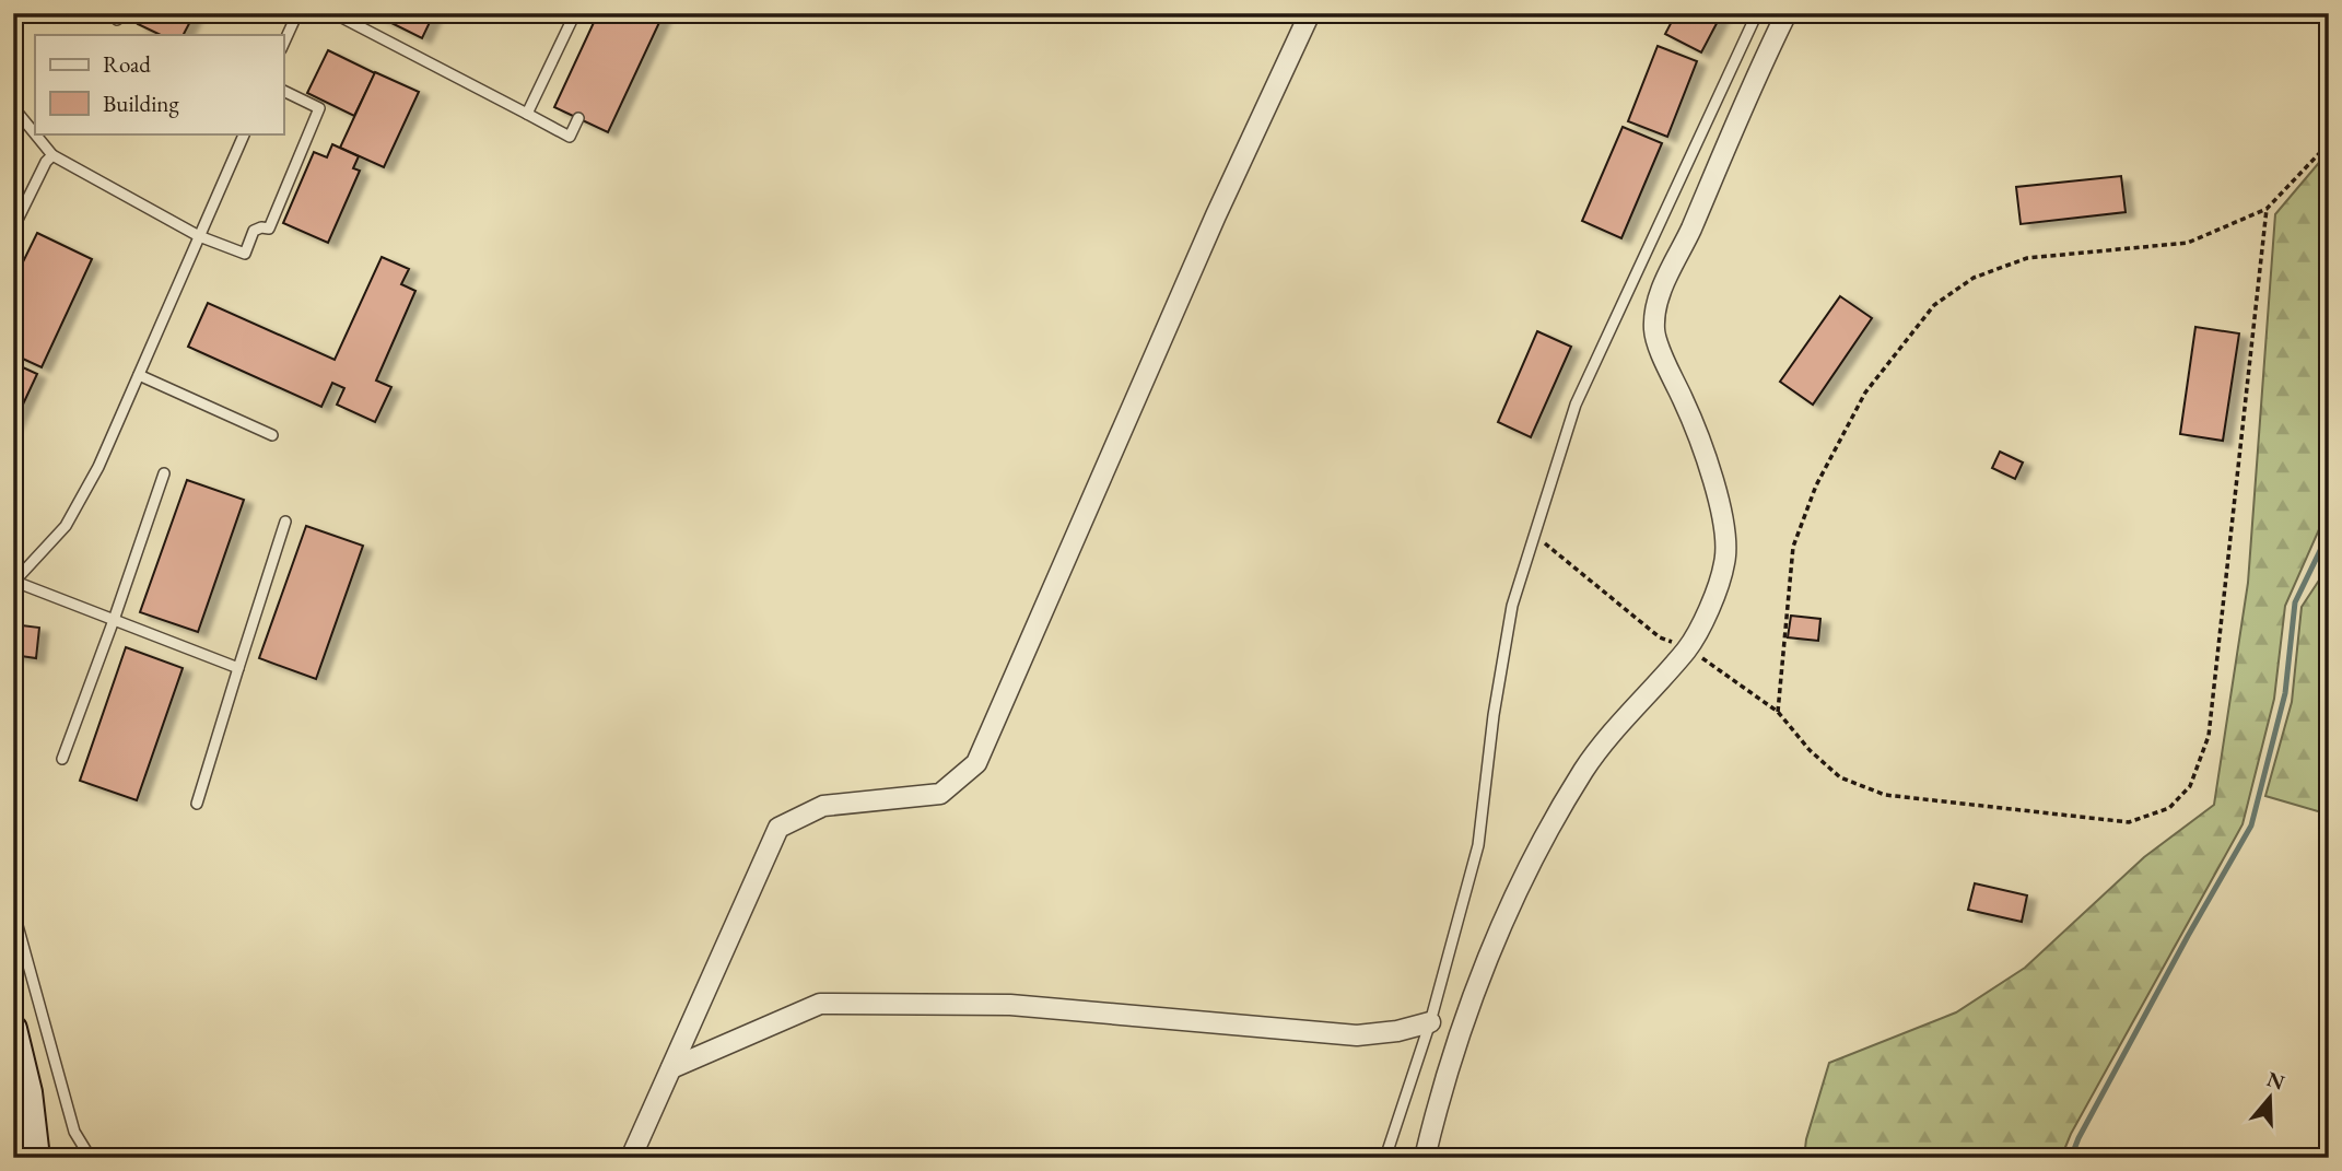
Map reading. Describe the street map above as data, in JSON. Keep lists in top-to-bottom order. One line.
{"legend":["Road","Building"],"north":"top"}
